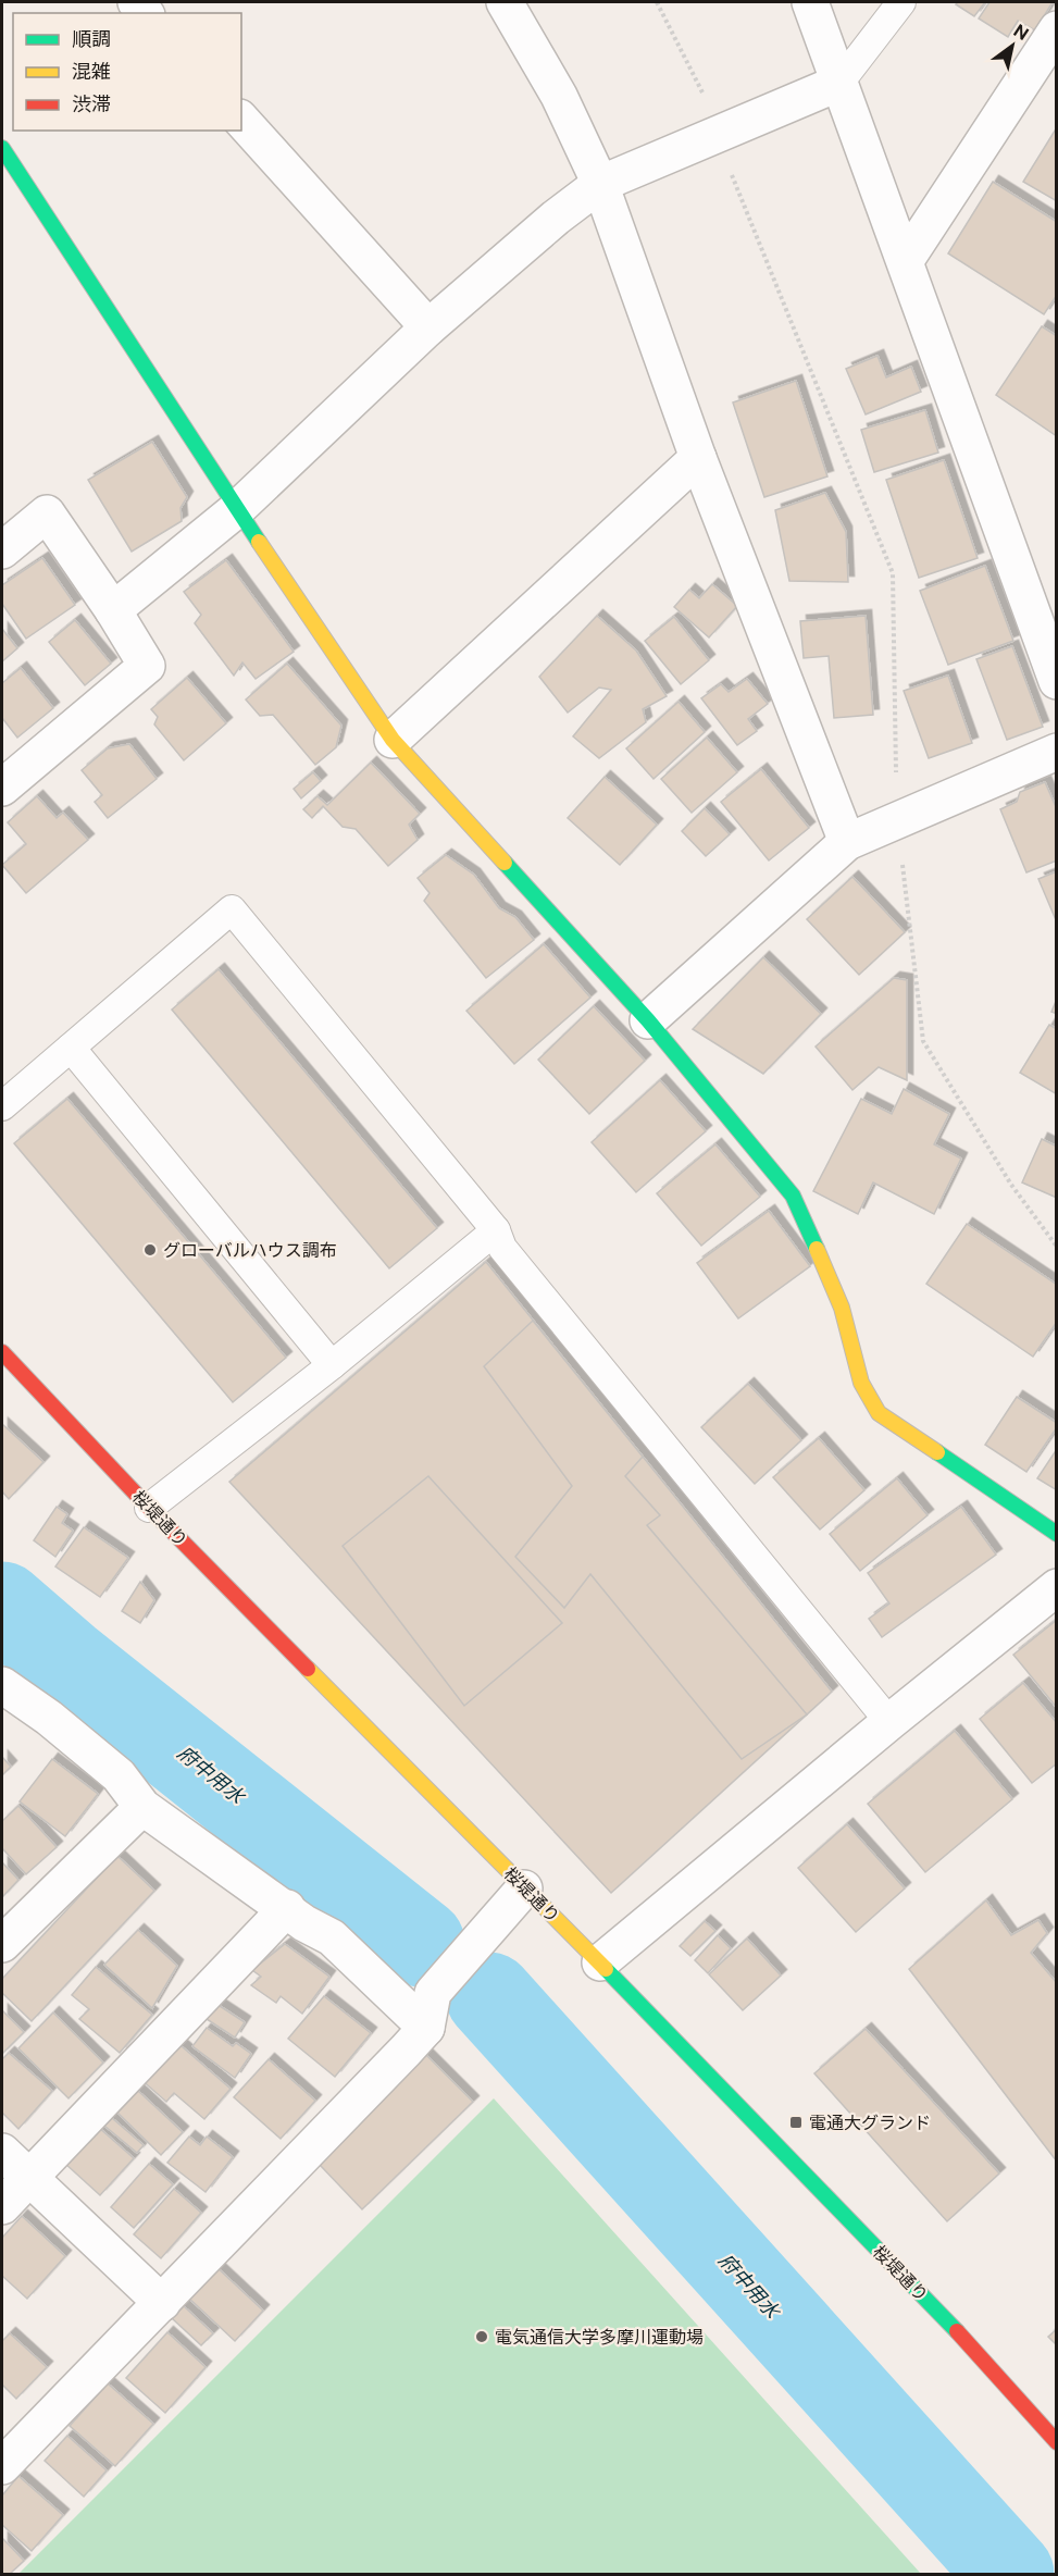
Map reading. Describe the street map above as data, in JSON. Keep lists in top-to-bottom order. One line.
{"streets":{"street":["桜堤通り"]},"water":["府中用水"],"places":{"other":["グローバルハウス調布","電気通信大学多摩川運動場"],"transit":["電通大グランド"]},"legend":["順調","混雑","渋滞"],"north":"top right"}
